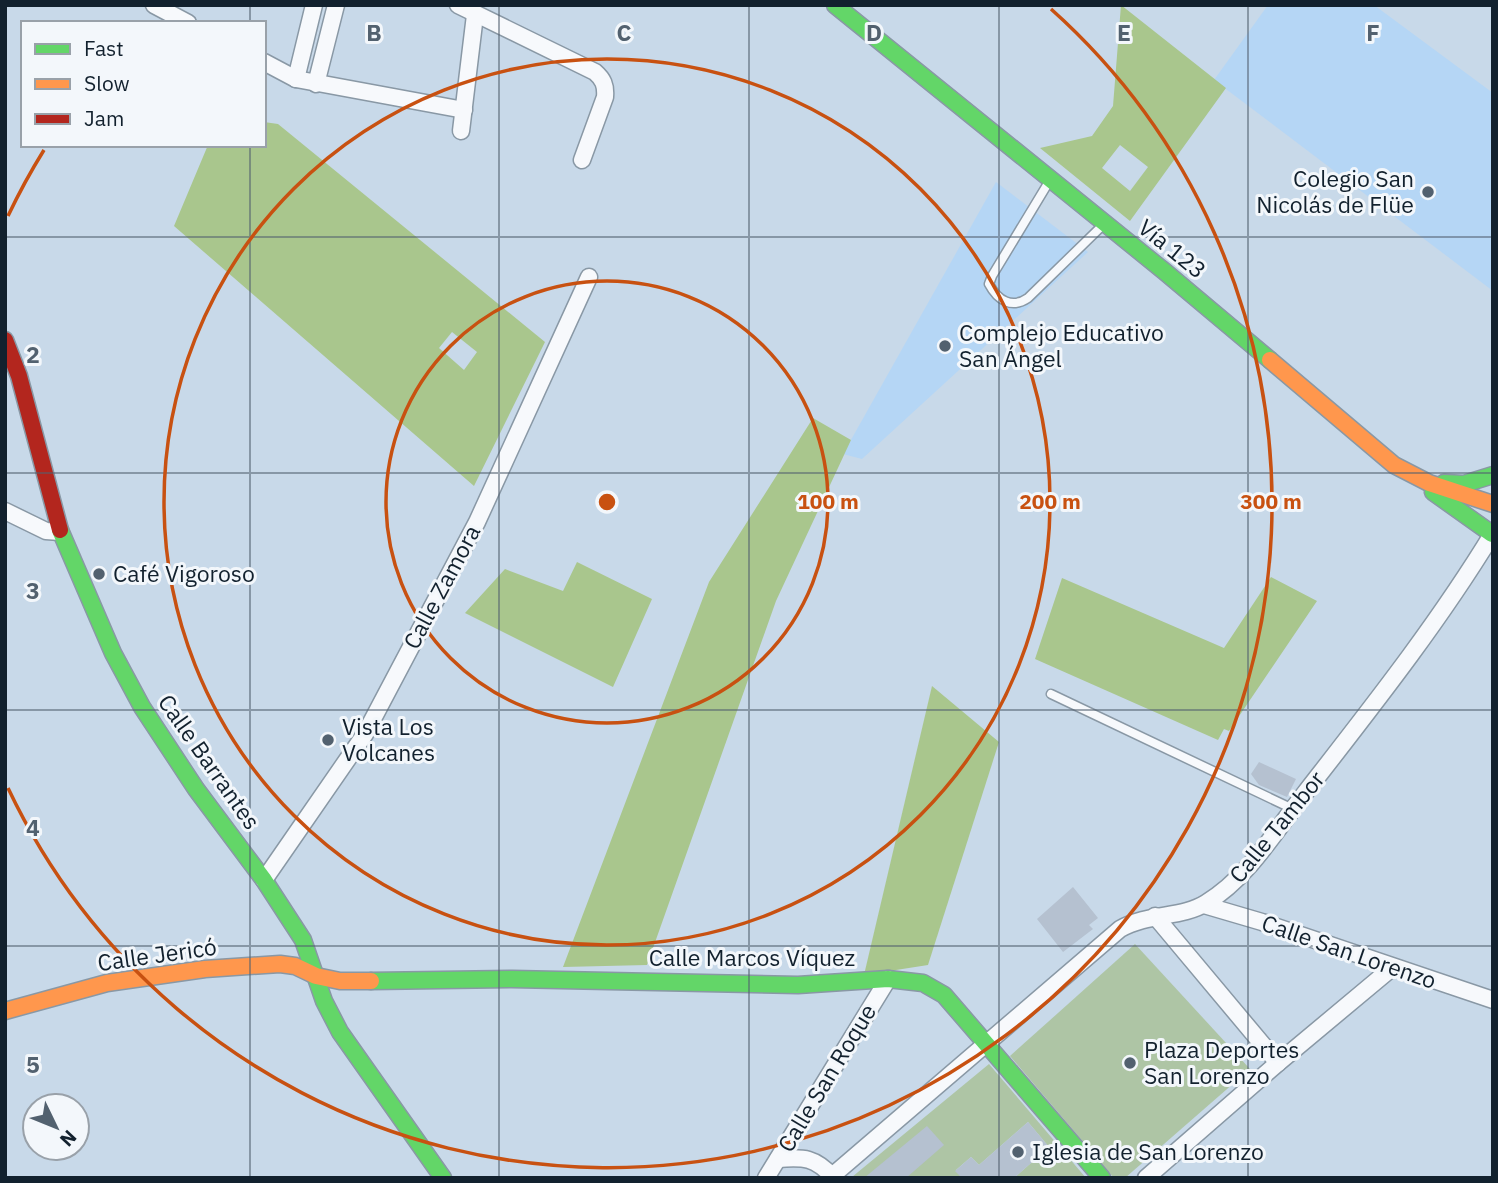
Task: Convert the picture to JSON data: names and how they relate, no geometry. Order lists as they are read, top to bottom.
{
  "streets": {
    "street": [
      "Vía 123",
      "Calle Zamora",
      "Calle Barrantes",
      "Calle Tambor",
      "Calle San Lorenzo",
      "Calle Jericó",
      "Calle Marcos Víquez",
      "Calle San Roque"
    ]
  },
  "crossings": [
    ["Calle Zamora", "Calle Barrantes"],
    ["Calle Barrantes", "Calle Jericó"],
    ["Calle Barrantes", "Calle Marcos Víquez"],
    ["Calle Tambor", "Calle San Lorenzo"],
    ["Calle Tambor", "Calle Marcos Víquez"],
    ["Calle Jericó", "Calle Marcos Víquez"],
    ["Calle Marcos Víquez", "Calle San Roque"]
  ],
  "places": [
    "Colegio San Nicolás de Flüe",
    "Complejo Educativo San Ángel",
    "Café Vigoroso",
    "Vista Los Volcanes",
    "Plaza Deportes San Lorenzo",
    "Iglesia de San Lorenzo"
  ],
  "legend": ["Fast", "Slow", "Jam"],
  "north": "bottom right",
  "grid": {
    "columns": [
      "B",
      "C",
      "D",
      "E",
      "F"
    ],
    "rows": [
      "2",
      "3",
      "4",
      "5"
    ]
  },
  "rings": ["100 m", "200 m", "300 m"]
}
